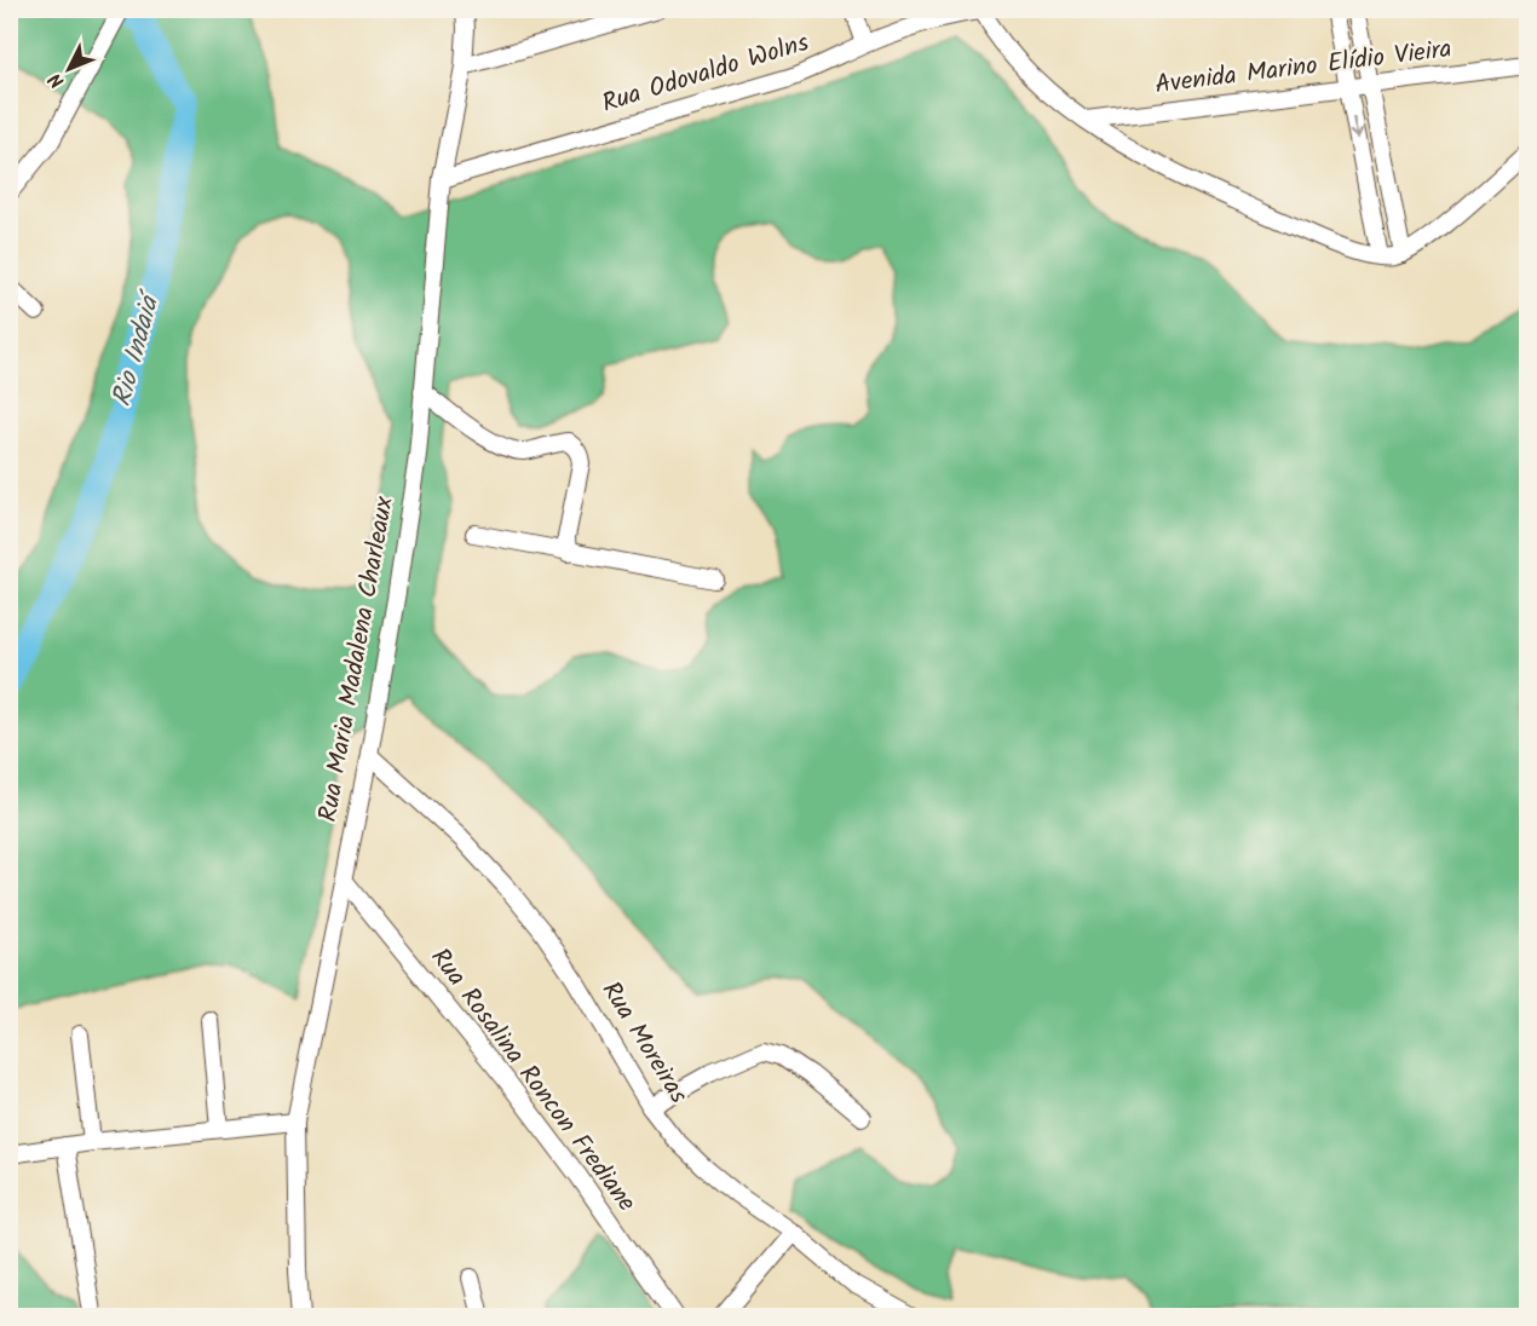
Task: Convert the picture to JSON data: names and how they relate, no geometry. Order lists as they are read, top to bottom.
{
  "streets": {
    "street": [
      "Avenida Marino Elídio Vieira",
      "Rua Odovaldo Wolns",
      "Rua Maria Madalena Charleaux",
      "Rua Moreiras",
      "Rua Rosalina Roncon Frediane"
    ]
  },
  "crossings": [
    ["Rua Odovaldo Wolns", "Rua Maria Madalena Charleaux"],
    ["Rua Maria Madalena Charleaux", "Rua Moreiras"],
    ["Rua Maria Madalena Charleaux", "Rua Rosalina Roncon Frediane"]
  ],
  "water": ["Rio Indaiá"],
  "north": "bottom left"
}
